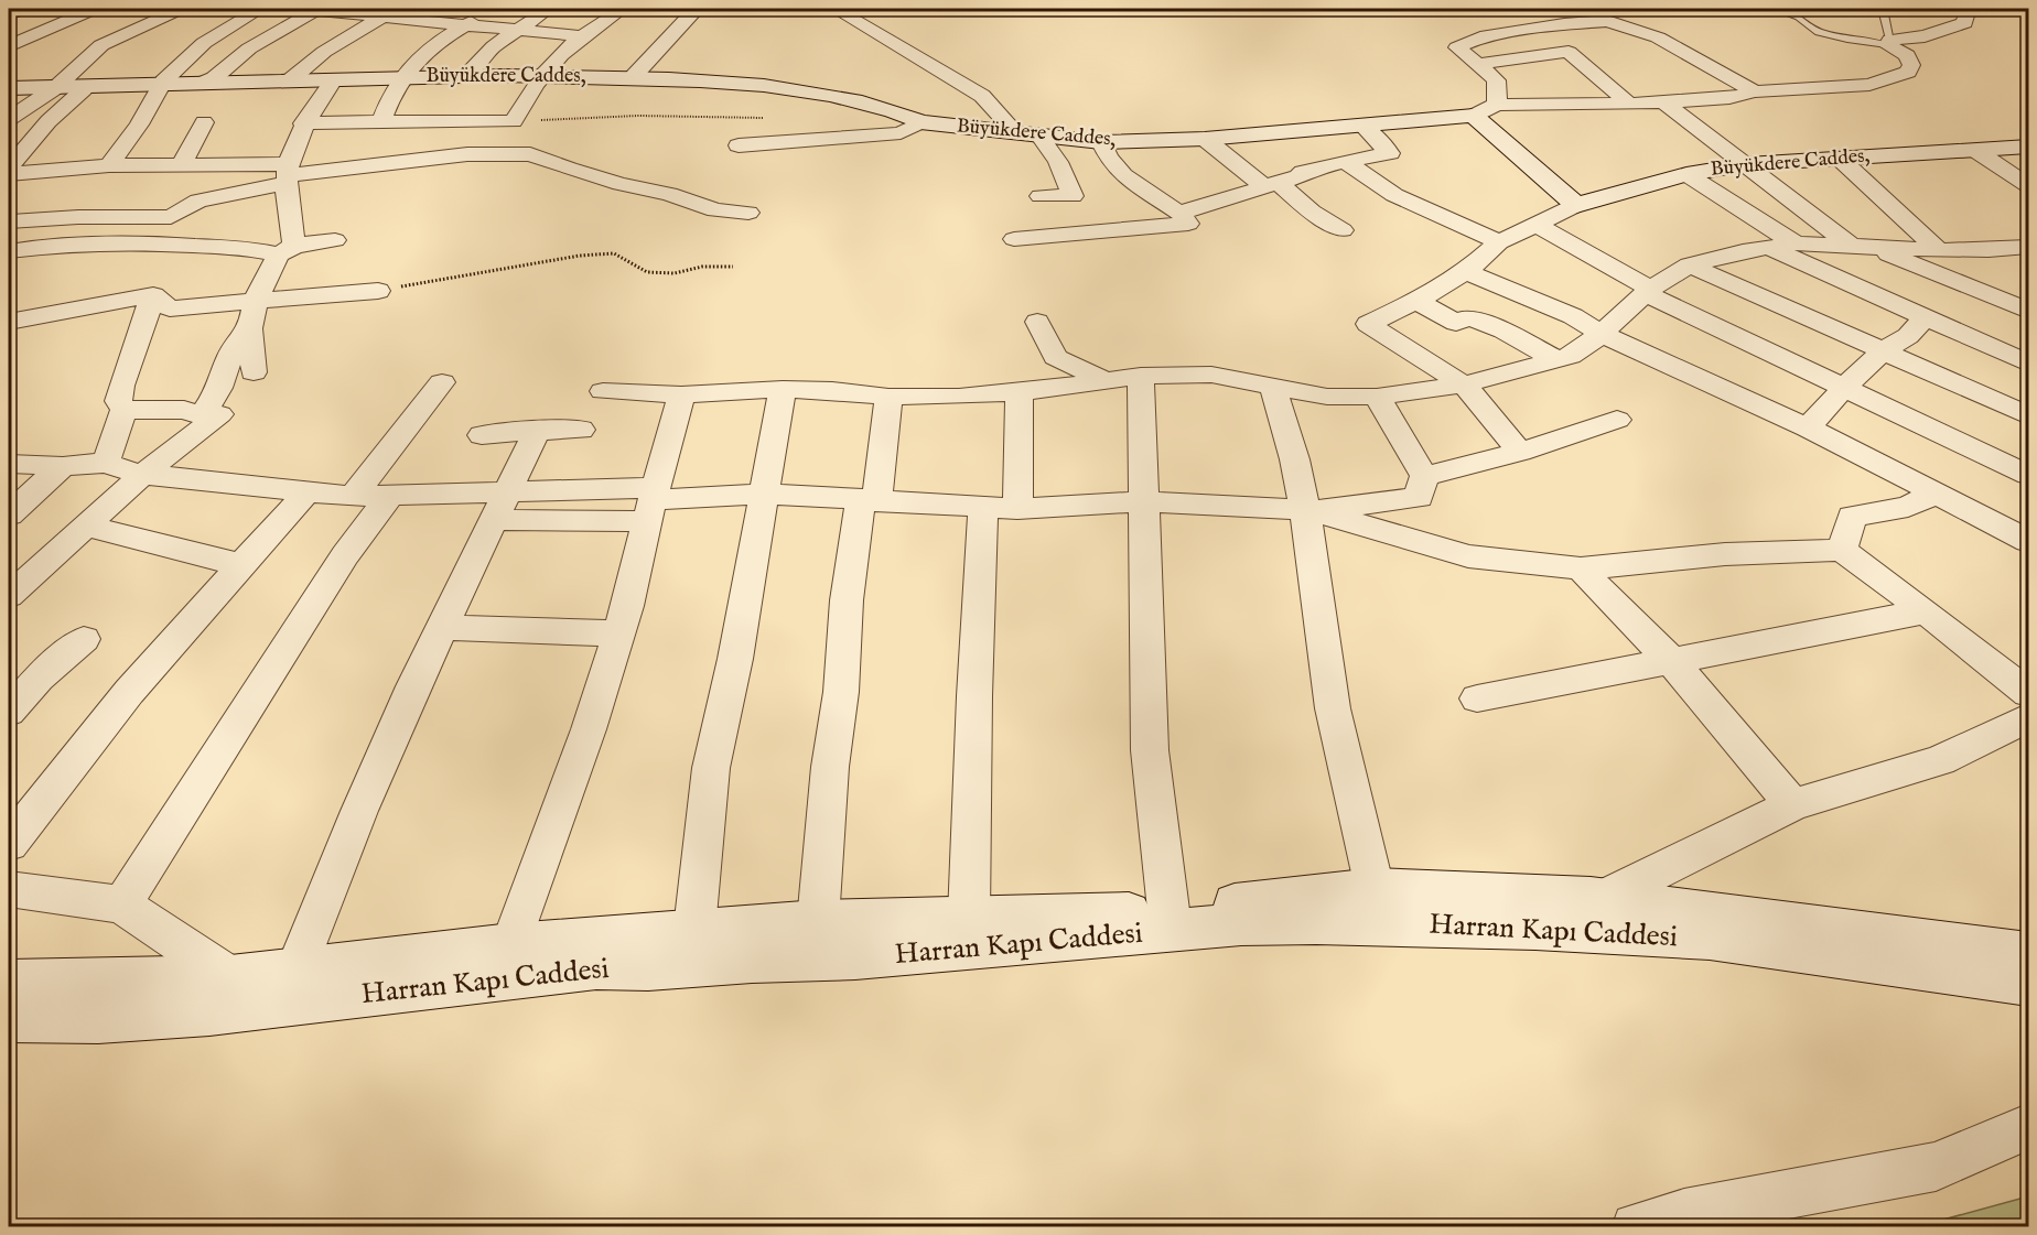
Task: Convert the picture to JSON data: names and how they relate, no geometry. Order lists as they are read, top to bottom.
{
  "streets": {
    "street": ["Büyükdere Caddes,", "Harran Kapı Caddesi"]
  }
}
